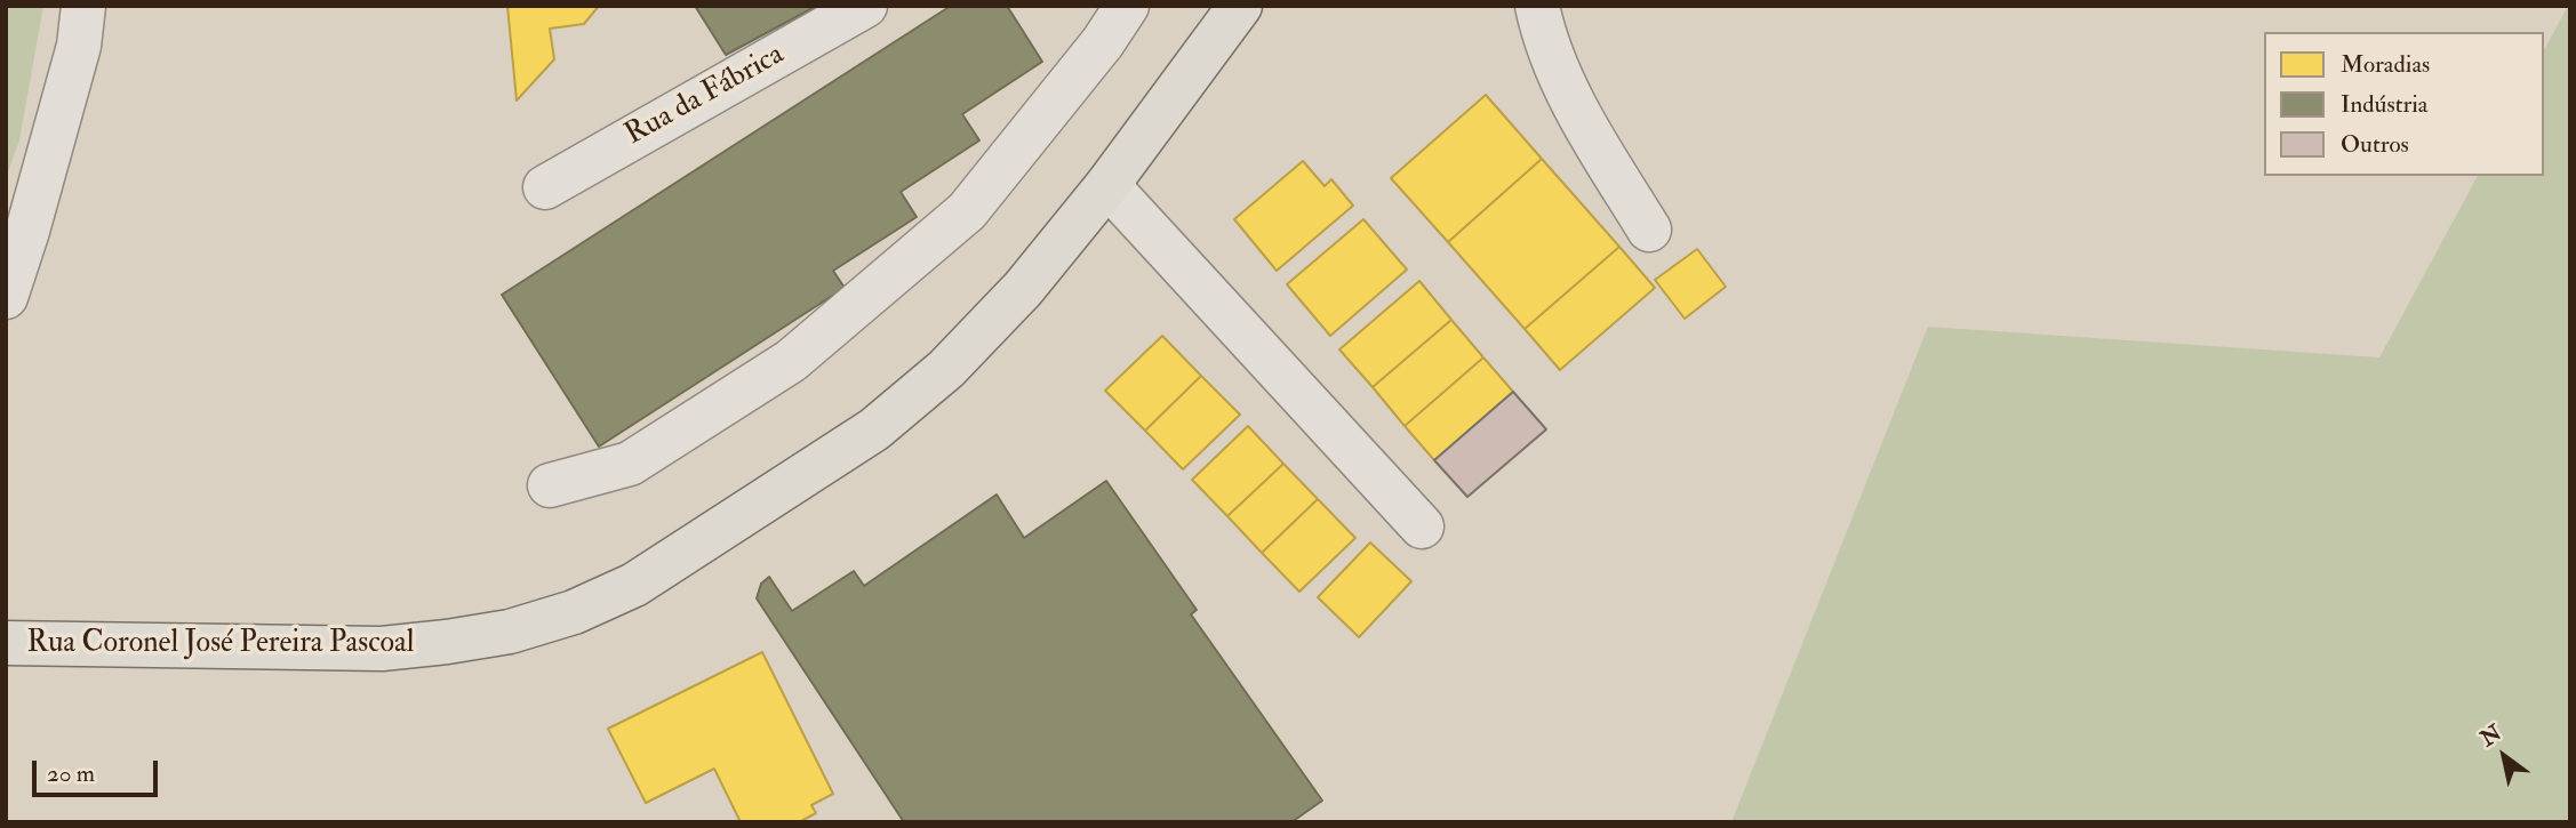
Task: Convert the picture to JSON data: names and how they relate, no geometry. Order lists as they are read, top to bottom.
{
  "streets": {
    "main road": ["Rua Coronel José Pereira Pascoal"],
    "street": ["Rua da Fábrica"]
  },
  "legend": ["Moradias", "Indústria", "Outros"],
  "scale_bar": "20 m",
  "north": "top left"
}
